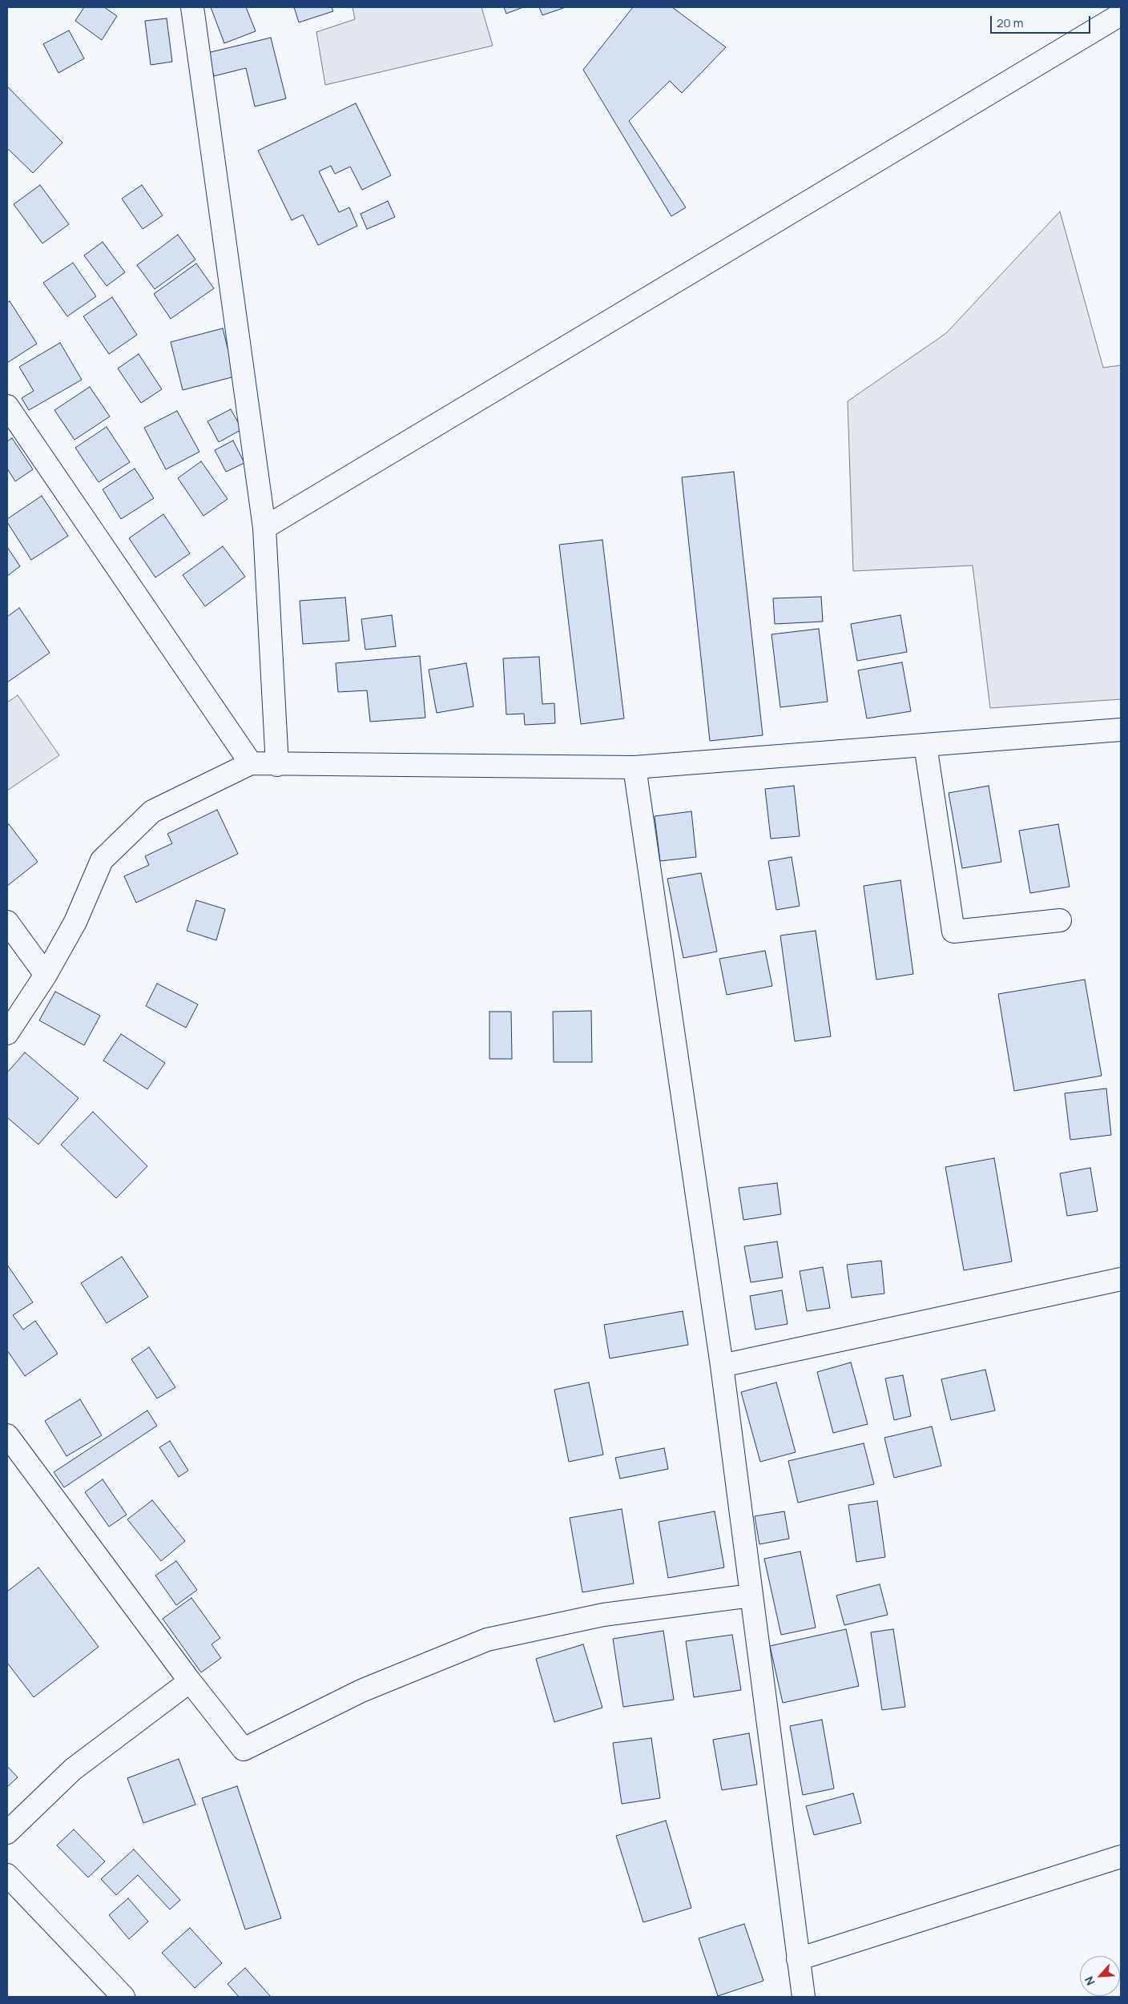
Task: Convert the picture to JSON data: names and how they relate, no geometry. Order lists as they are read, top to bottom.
{
  "scale_bar": "20 m",
  "north": "bottom left"
}
